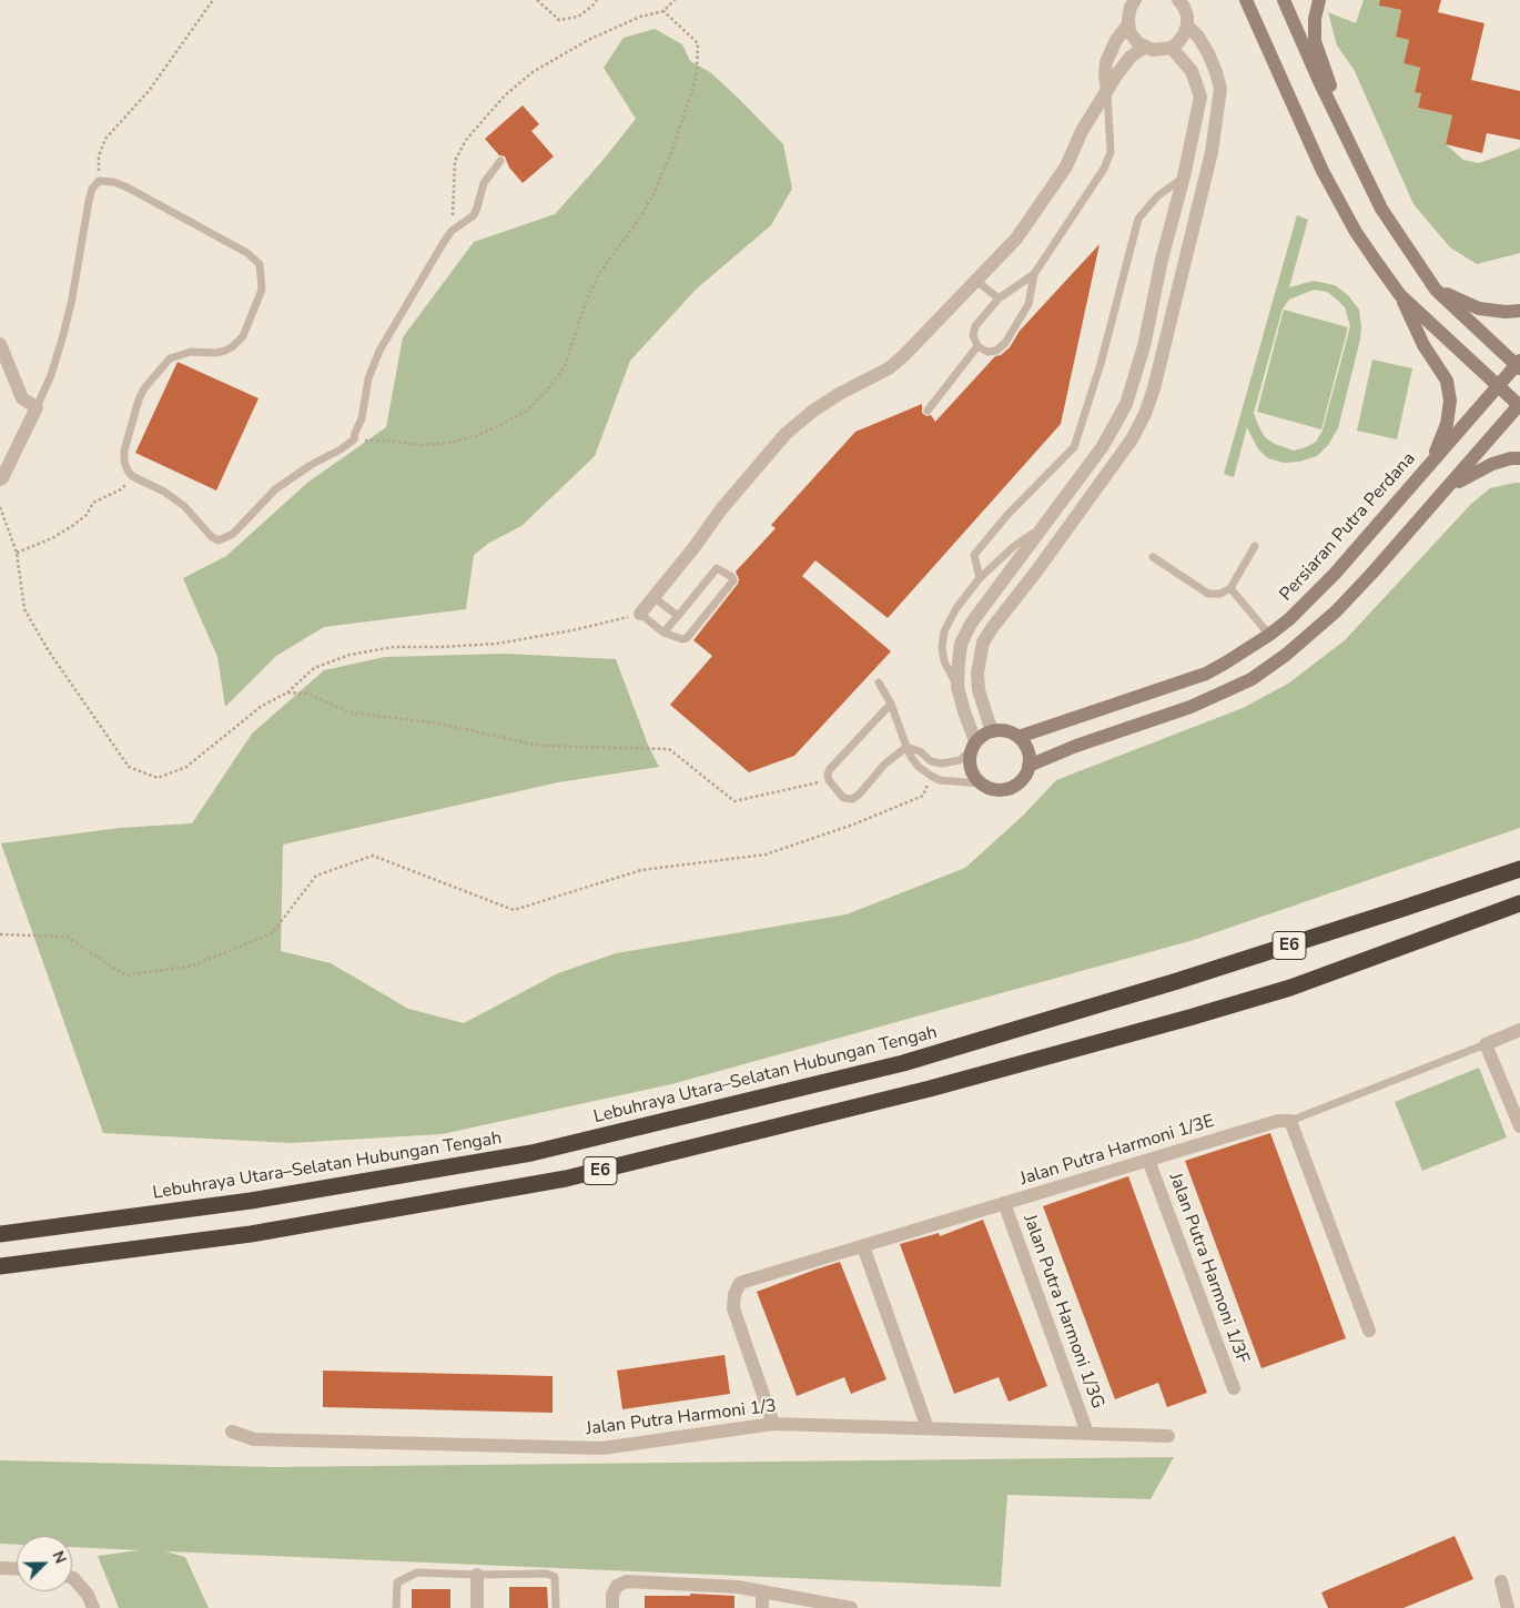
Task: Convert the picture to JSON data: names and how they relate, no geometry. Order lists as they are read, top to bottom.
{
  "streets": {
    "highway": ["E6", "Lebuhraya Utara–Selatan Hubungan Tengah"],
    "main road": ["Persiaran Putra Perdana"],
    "street": [
      "Jalan Putra Harmoni 1/3E",
      "Jalan Putra Harmoni 1/3F",
      "Jalan Putra Harmoni 1/3G",
      "Jalan Putra Harmoni 1/3"
    ]
  },
  "crossings": [
    ["Jalan Putra Harmoni 1/3E", "Jalan Putra Harmoni 1/3F"],
    ["Jalan Putra Harmoni 1/3E", "Jalan Putra Harmoni 1/3G"],
    ["Jalan Putra Harmoni 1/3E", "Jalan Putra Harmoni 1/3"],
    ["Jalan Putra Harmoni 1/3G", "Jalan Putra Harmoni 1/3"]
  ],
  "north": "top right"
}
